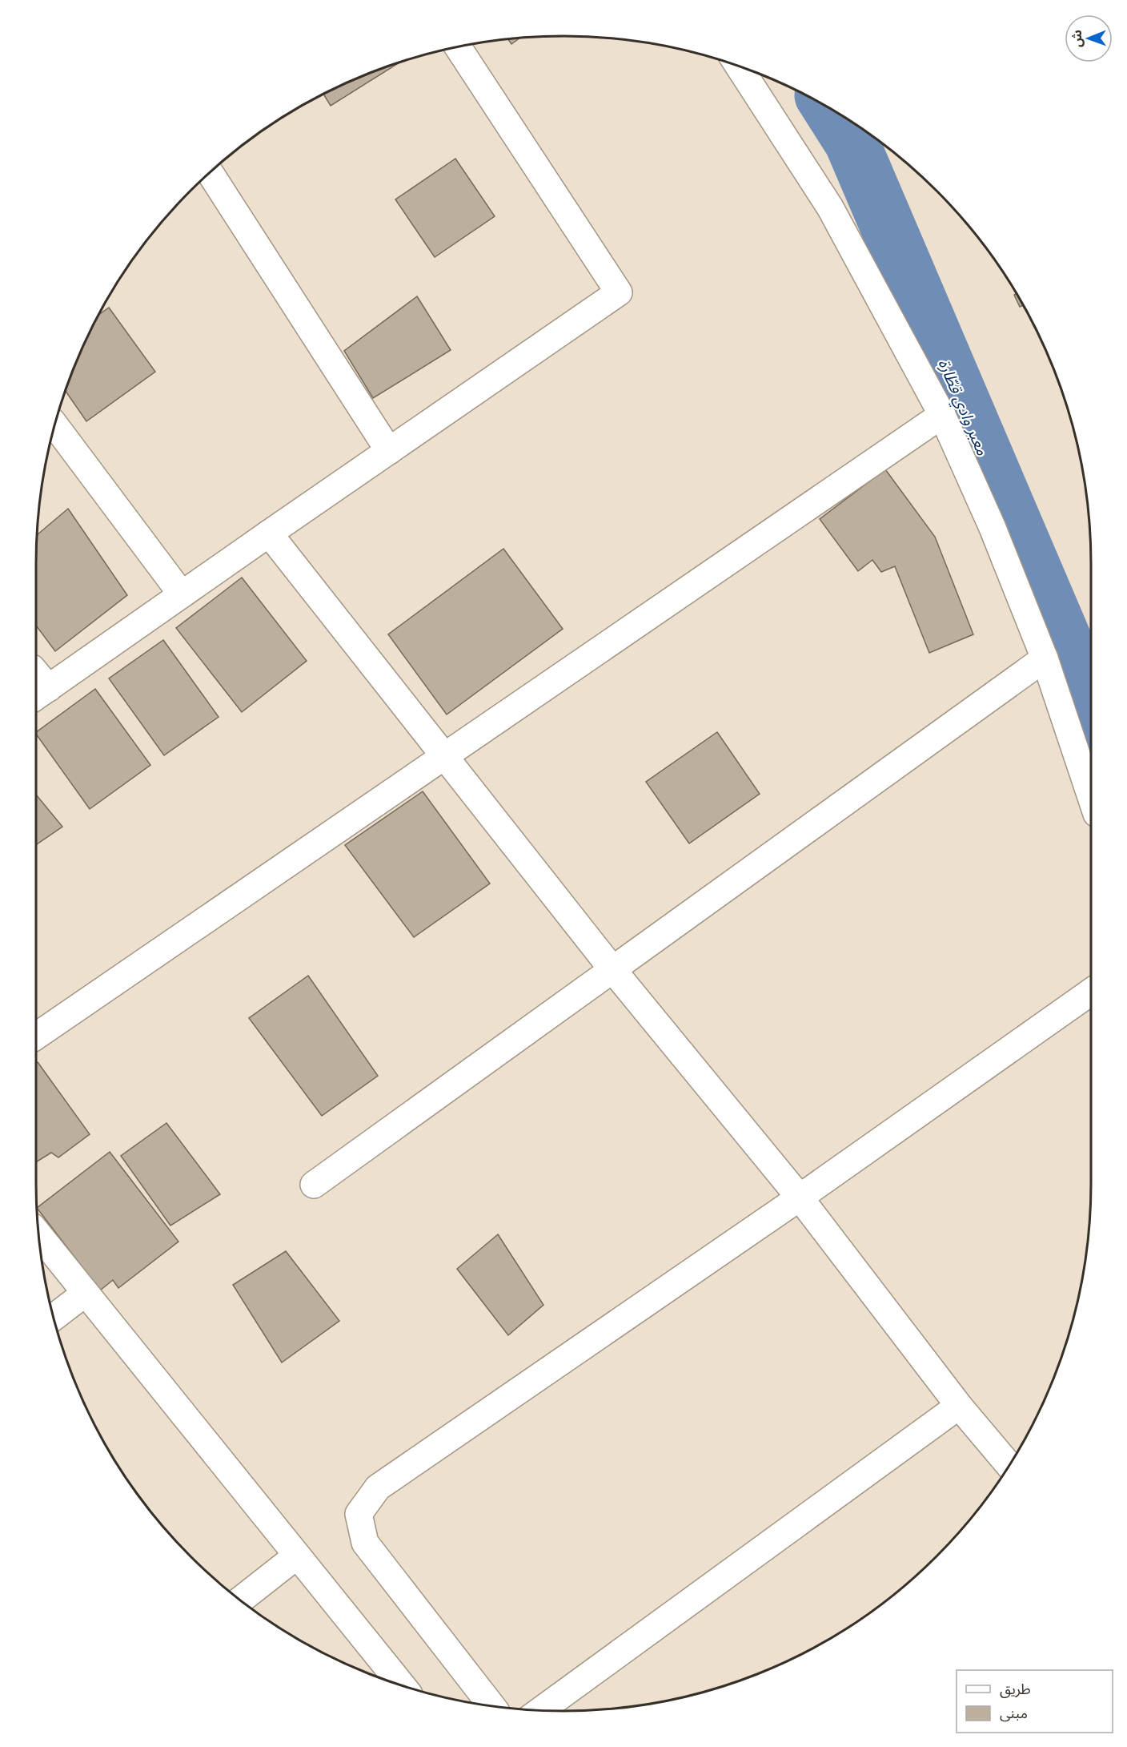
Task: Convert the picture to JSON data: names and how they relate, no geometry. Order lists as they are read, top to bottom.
{
  "water": ["معبر وادي قطّارة"],
  "legend": ["طريق", "مبنى"],
  "north": "left"
}
